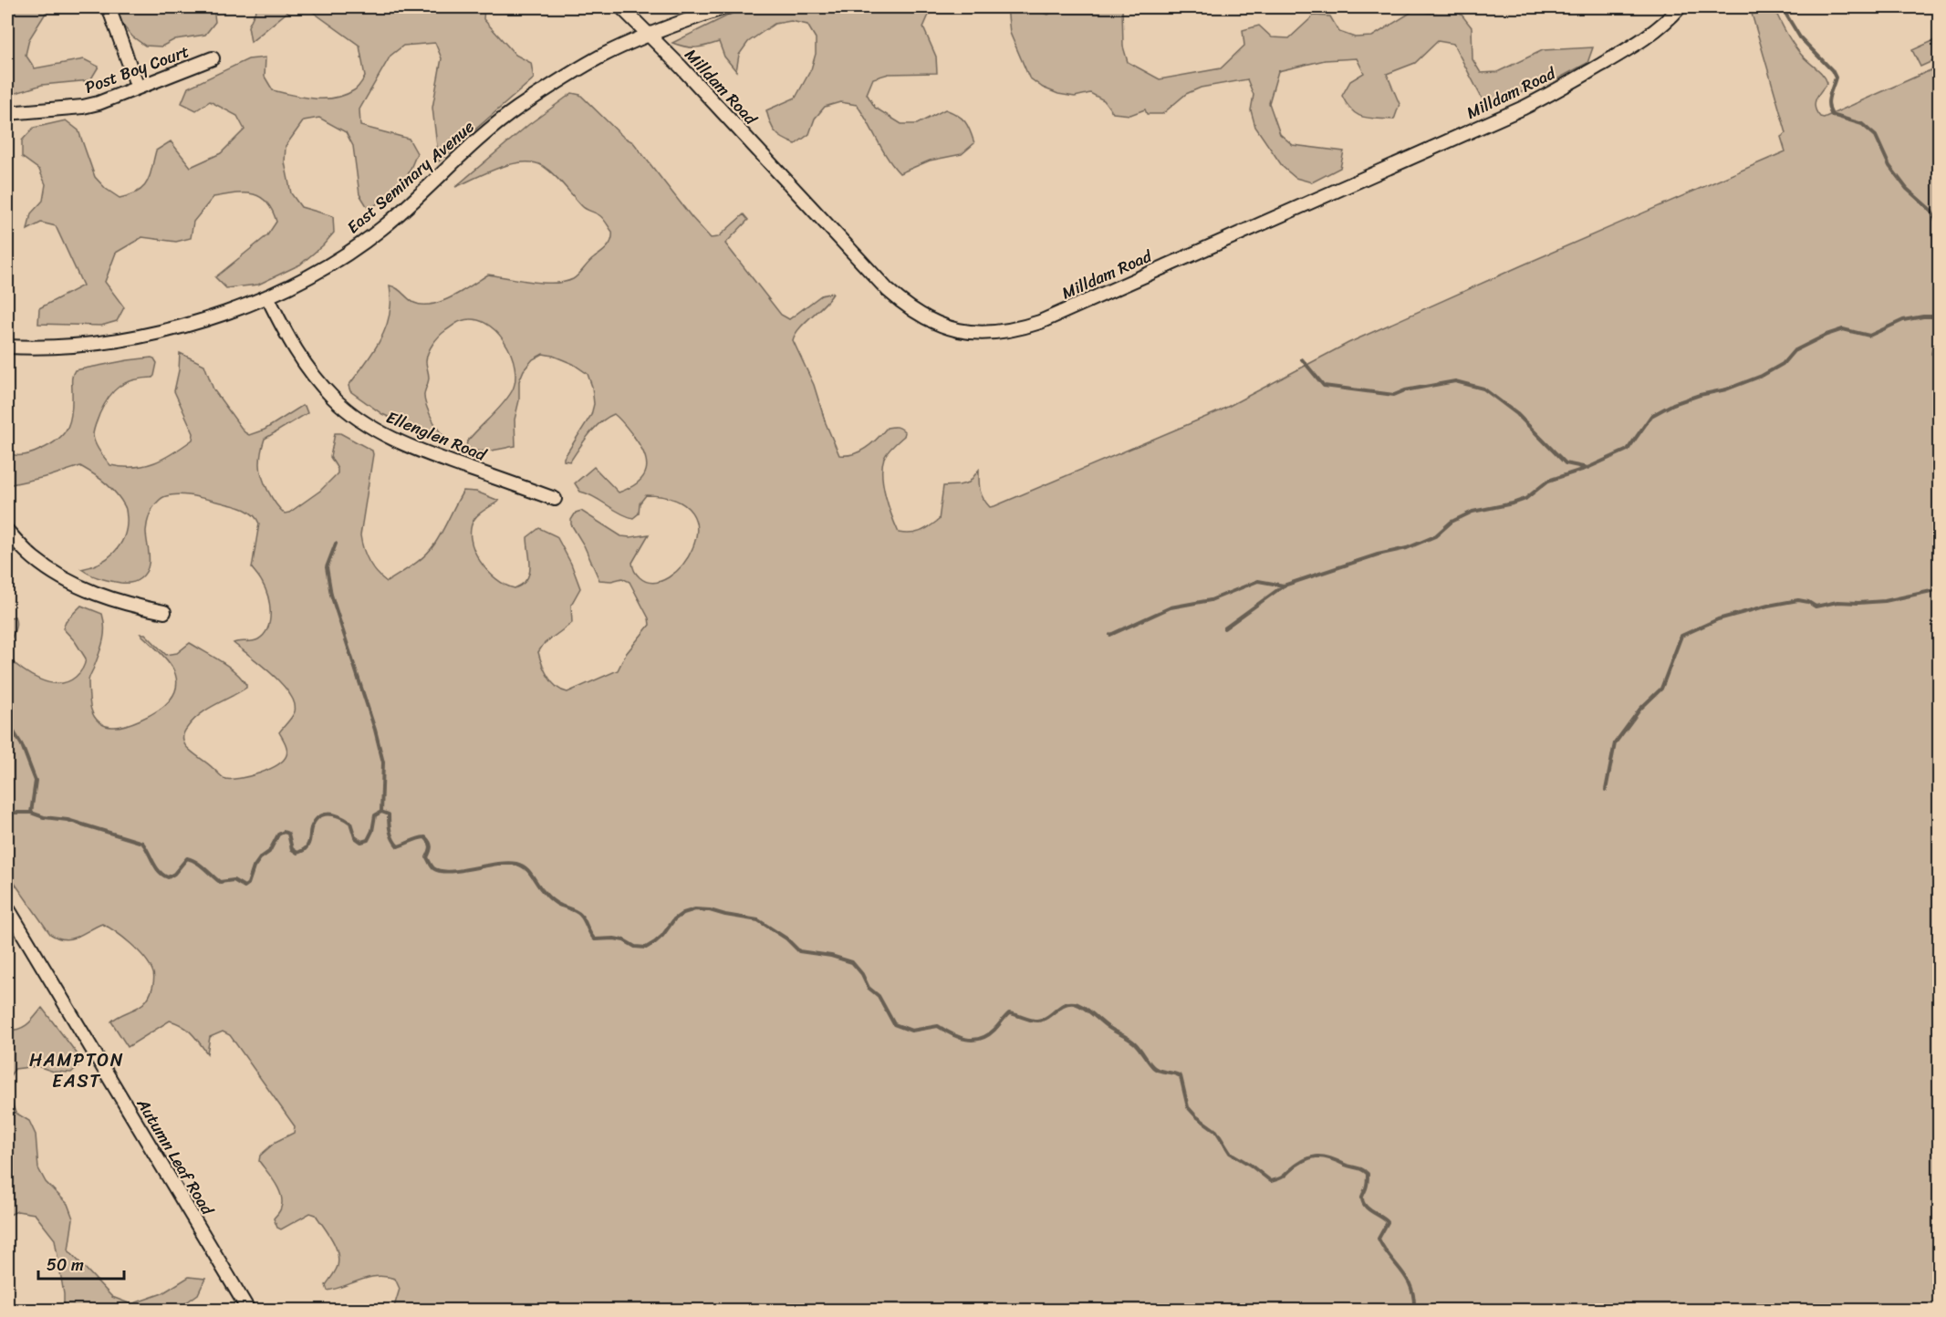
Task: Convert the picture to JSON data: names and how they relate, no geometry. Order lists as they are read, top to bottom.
{
  "streets": {
    "street": [
      "Post Boy Court",
      "Milldam Road",
      "East Seminary Avenue",
      "Ellenglen Road",
      "Autumn Leaf Road"
    ]
  },
  "crossings": [
    ["Milldam Road", "East Seminary Avenue"],
    ["East Seminary Avenue", "Ellenglen Road"]
  ],
  "districts": ["HAMPTON EAST"],
  "scale_bar": "50 m"
}
